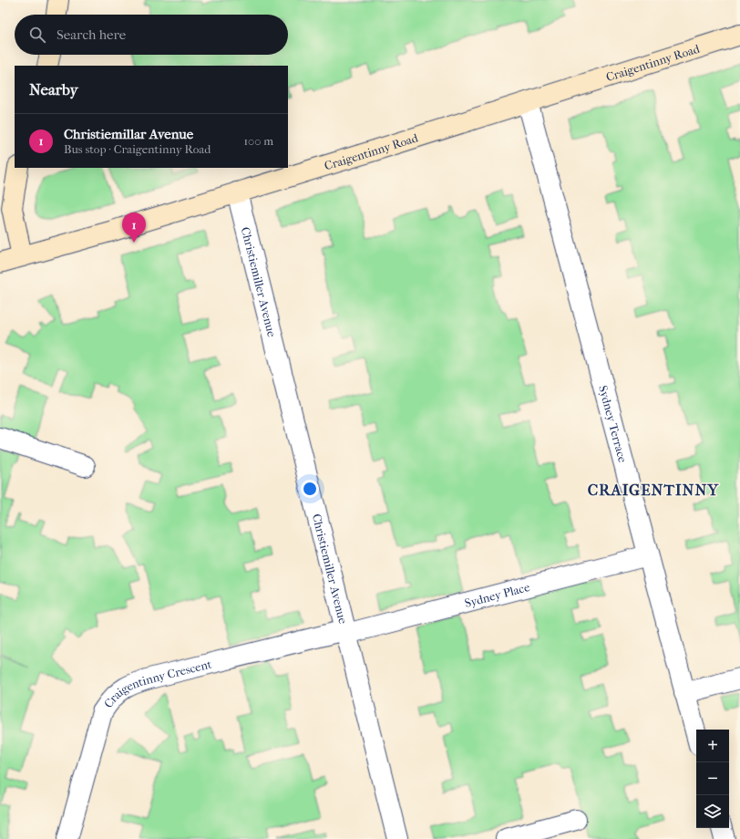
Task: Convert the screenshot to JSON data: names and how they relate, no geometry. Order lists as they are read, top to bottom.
{
  "streets": {
    "street": [
      "Craigentinny Road",
      "Christiemiller Avenue",
      "Sydney Terrace",
      "Sydney Place",
      "Craigentinny Crescent"
    ]
  },
  "crossings": [
    ["Craigentinny Road", "Christiemiller Avenue"],
    ["Craigentinny Road", "Sydney Terrace"],
    ["Christiemiller Avenue", "Sydney Place"],
    ["Christiemiller Avenue", "Craigentinny Crescent"],
    ["Sydney Terrace", "Sydney Place"],
    ["Sydney Place", "Craigentinny Crescent"]
  ],
  "districts": ["CRAIGENTINNY"],
  "page": {
    "search": "Search here",
    "heading": "Nearby",
    "list": [
      {
        "mark": "1",
        "name": "Christiemillar Avenue",
        "note": "Bus stop · Craigentinny Road",
        "value": "100 m"
      }
    ],
    "pins": "1",
    "map_buttons": ["+", "−"]
  }
}
